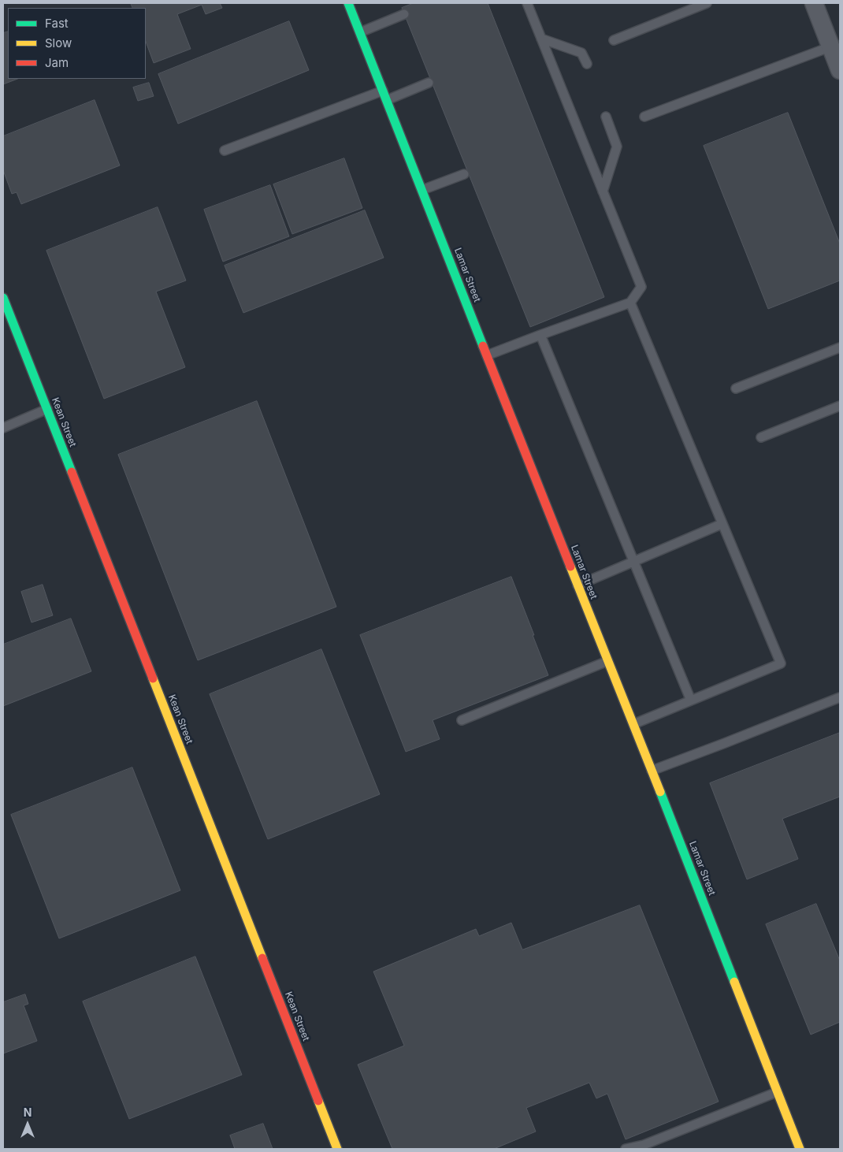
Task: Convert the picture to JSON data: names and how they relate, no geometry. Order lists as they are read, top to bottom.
{
  "streets": {
    "street": ["Lamar Street", "Kean Street"]
  },
  "legend": ["Fast", "Slow", "Jam"],
  "north": "top"
}
